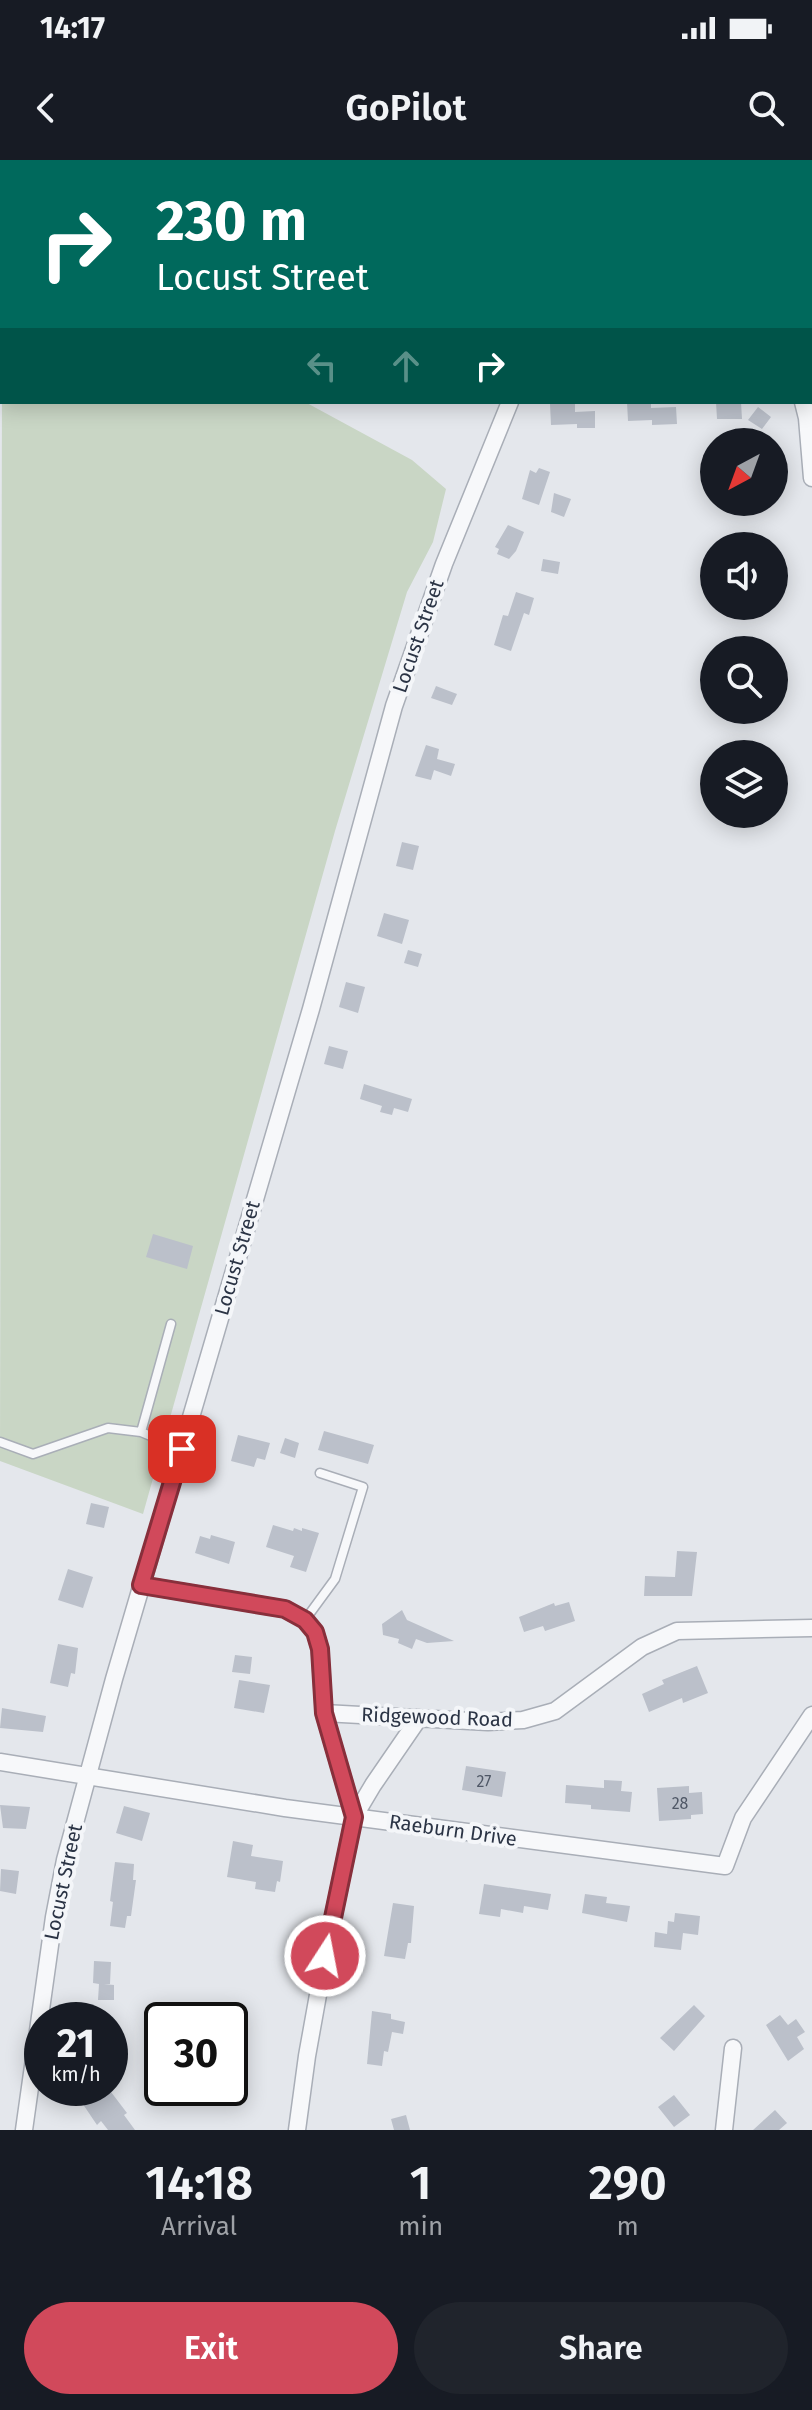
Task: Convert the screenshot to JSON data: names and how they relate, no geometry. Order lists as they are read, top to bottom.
{
  "streets": {
    "street": ["Locust Street", "Ridgewood Road", "Raeburn Drive"]
  },
  "crossings": [
    ["Locust Street", "Raeburn Drive"]
  ],
  "house_numbers": ["27", "28"],
  "north": "bottom left",
  "page": {
    "status": "14:17",
    "header": "GoPilot",
    "turn": ["230 m", "Locust Street"],
    "speed": "21 km/h",
    "limit": "30",
    "eta": [
      "14:18",
      "Arrival",
      "1",
      "min",
      "290",
      "m"
    ],
    "buttons": ["Exit", "Share"]
  }
}
